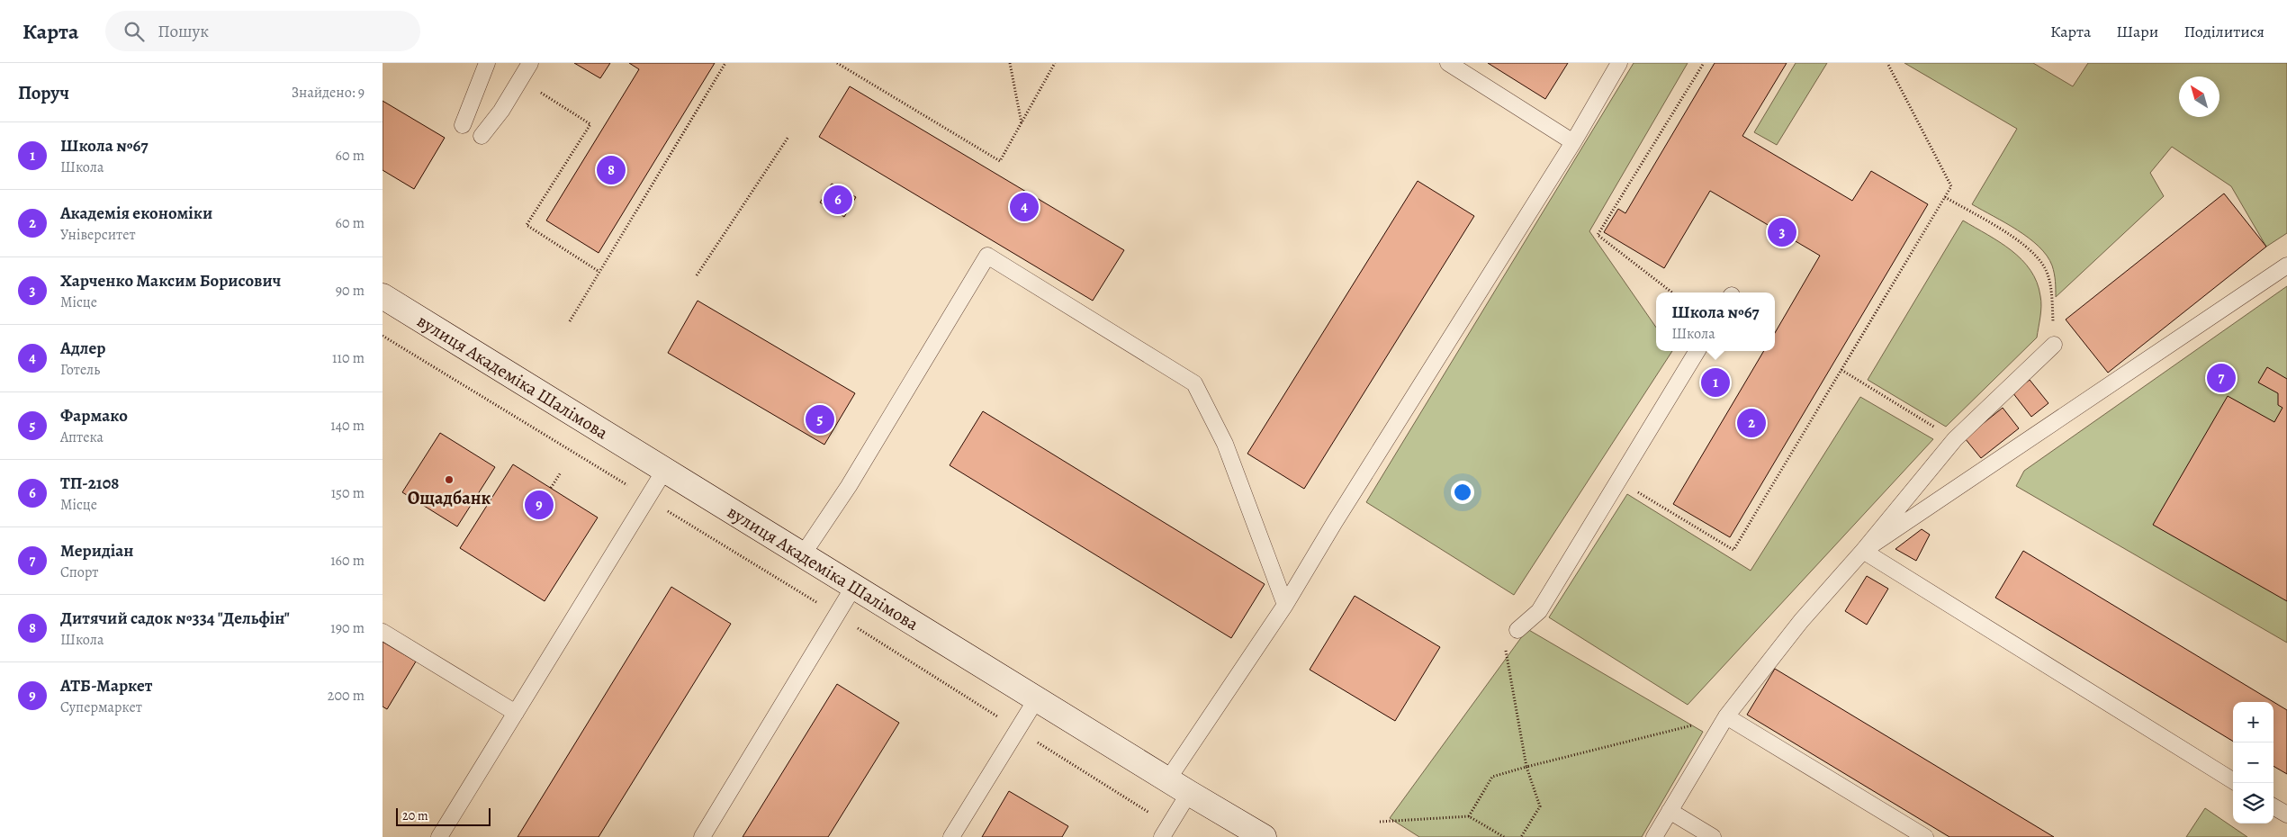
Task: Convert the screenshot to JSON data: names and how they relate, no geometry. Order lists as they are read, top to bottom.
{
  "streets": {
    "street": ["вулиця Академіка Шалімова"]
  },
  "places": ["Ощадбанк"],
  "scale_bar": "20 m",
  "north": "top left",
  "page": {
    "header": "Карта",
    "search": "Пошук",
    "nav": ["Карта", "Шари", "Поділитися"],
    "heading": ["Поруч", "Знайдено: 9"],
    "list": [
      {
        "mark": "1",
        "name": "Школа №67",
        "note": "Школа",
        "value": "60 m"
      },
      {
        "mark": "2",
        "name": "Академія економіки",
        "note": "Університет",
        "value": "60 m"
      },
      {
        "mark": "3",
        "name": "Харченко Максим Борисович",
        "note": "Місце",
        "value": "90 m"
      },
      {
        "mark": "4",
        "name": "Адлер",
        "note": "Готель",
        "value": "110 m"
      },
      {
        "mark": "5",
        "name": "Фармако",
        "note": "Аптека",
        "value": "140 m"
      },
      {
        "mark": "6",
        "name": "ТП-2108",
        "note": "Місце",
        "value": "150 m"
      },
      {
        "mark": "7",
        "name": "Меридіан",
        "note": "Спорт",
        "value": "160 m"
      },
      {
        "mark": "8",
        "name": "Дитячий садок №334 \"Дельфін\"",
        "note": "Школа",
        "value": "190 m"
      },
      {
        "mark": "9",
        "name": "АТБ-Маркет",
        "note": "Супермаркет",
        "value": "200 m"
      }
    ],
    "pins": [
      "8",
      "6",
      "4",
      "3",
      "7",
      "1",
      "5",
      "2",
      "9"
    ],
    "popup": ["Школа №67", "Школа"],
    "map_buttons": ["+", "−"],
    "scale": "20 m"
  }
}
